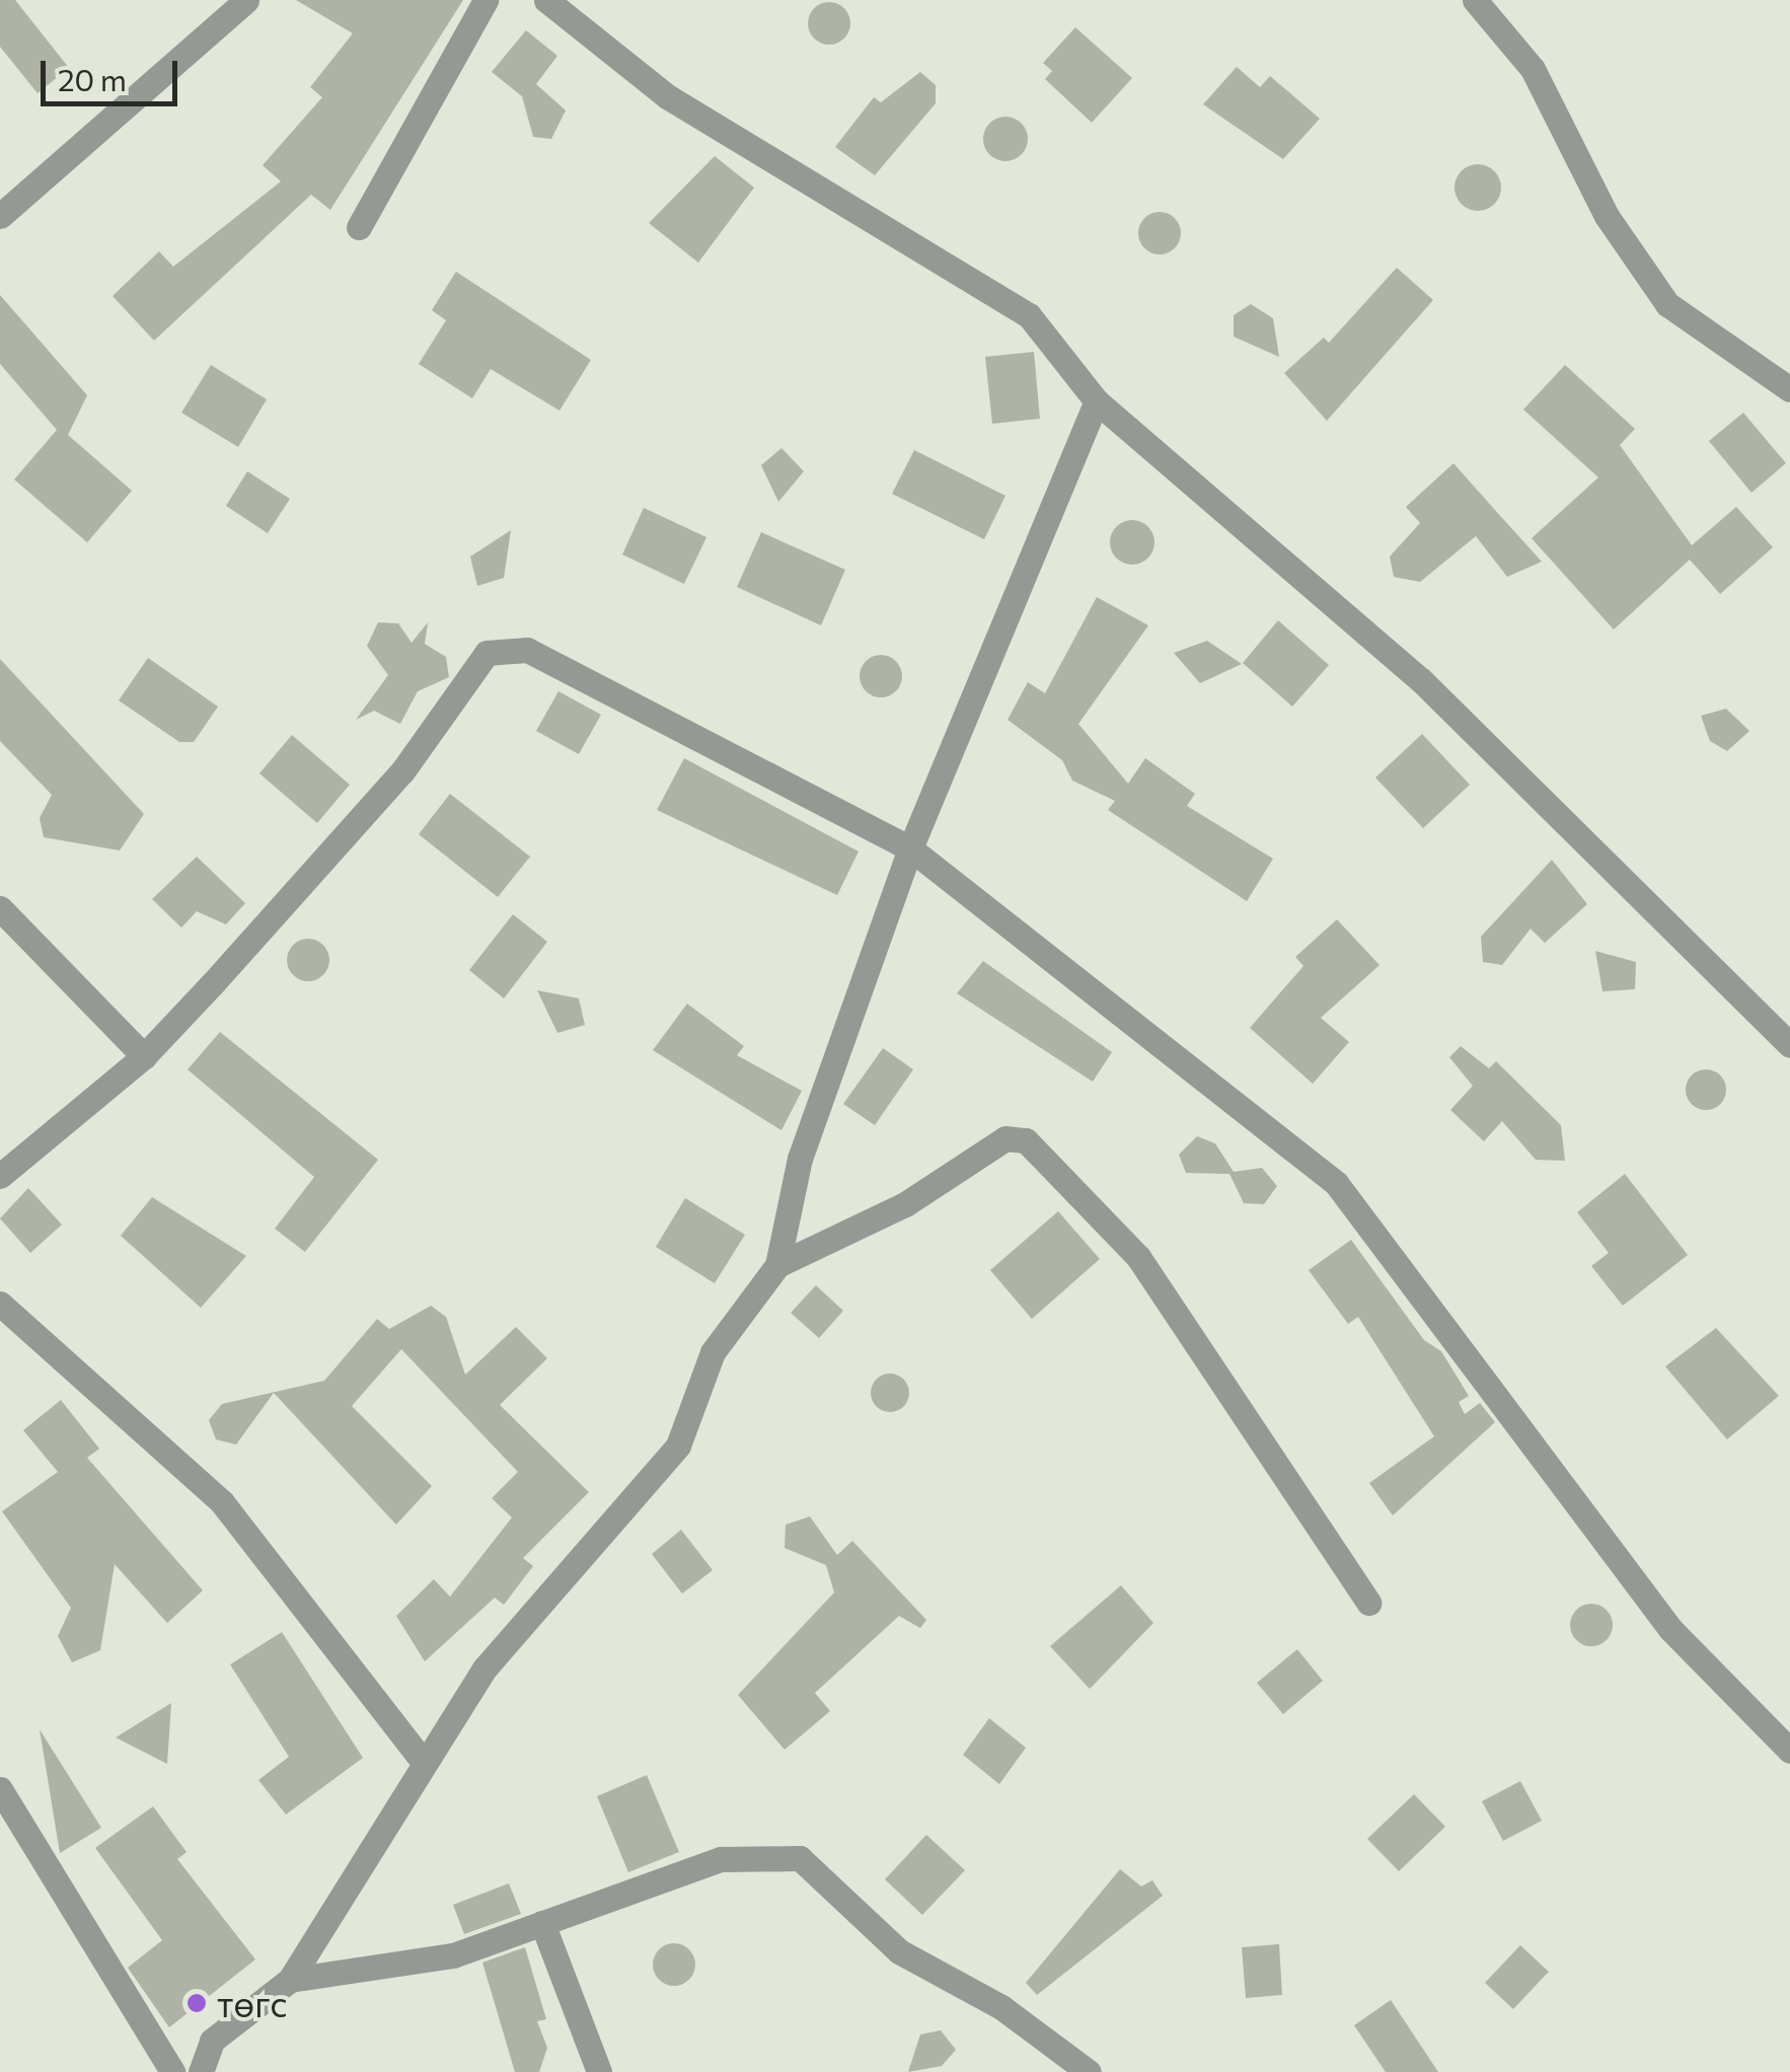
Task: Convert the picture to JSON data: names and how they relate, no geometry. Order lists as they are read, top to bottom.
{
  "places": ["төгс"],
  "scale_bar": "20 m"
}
